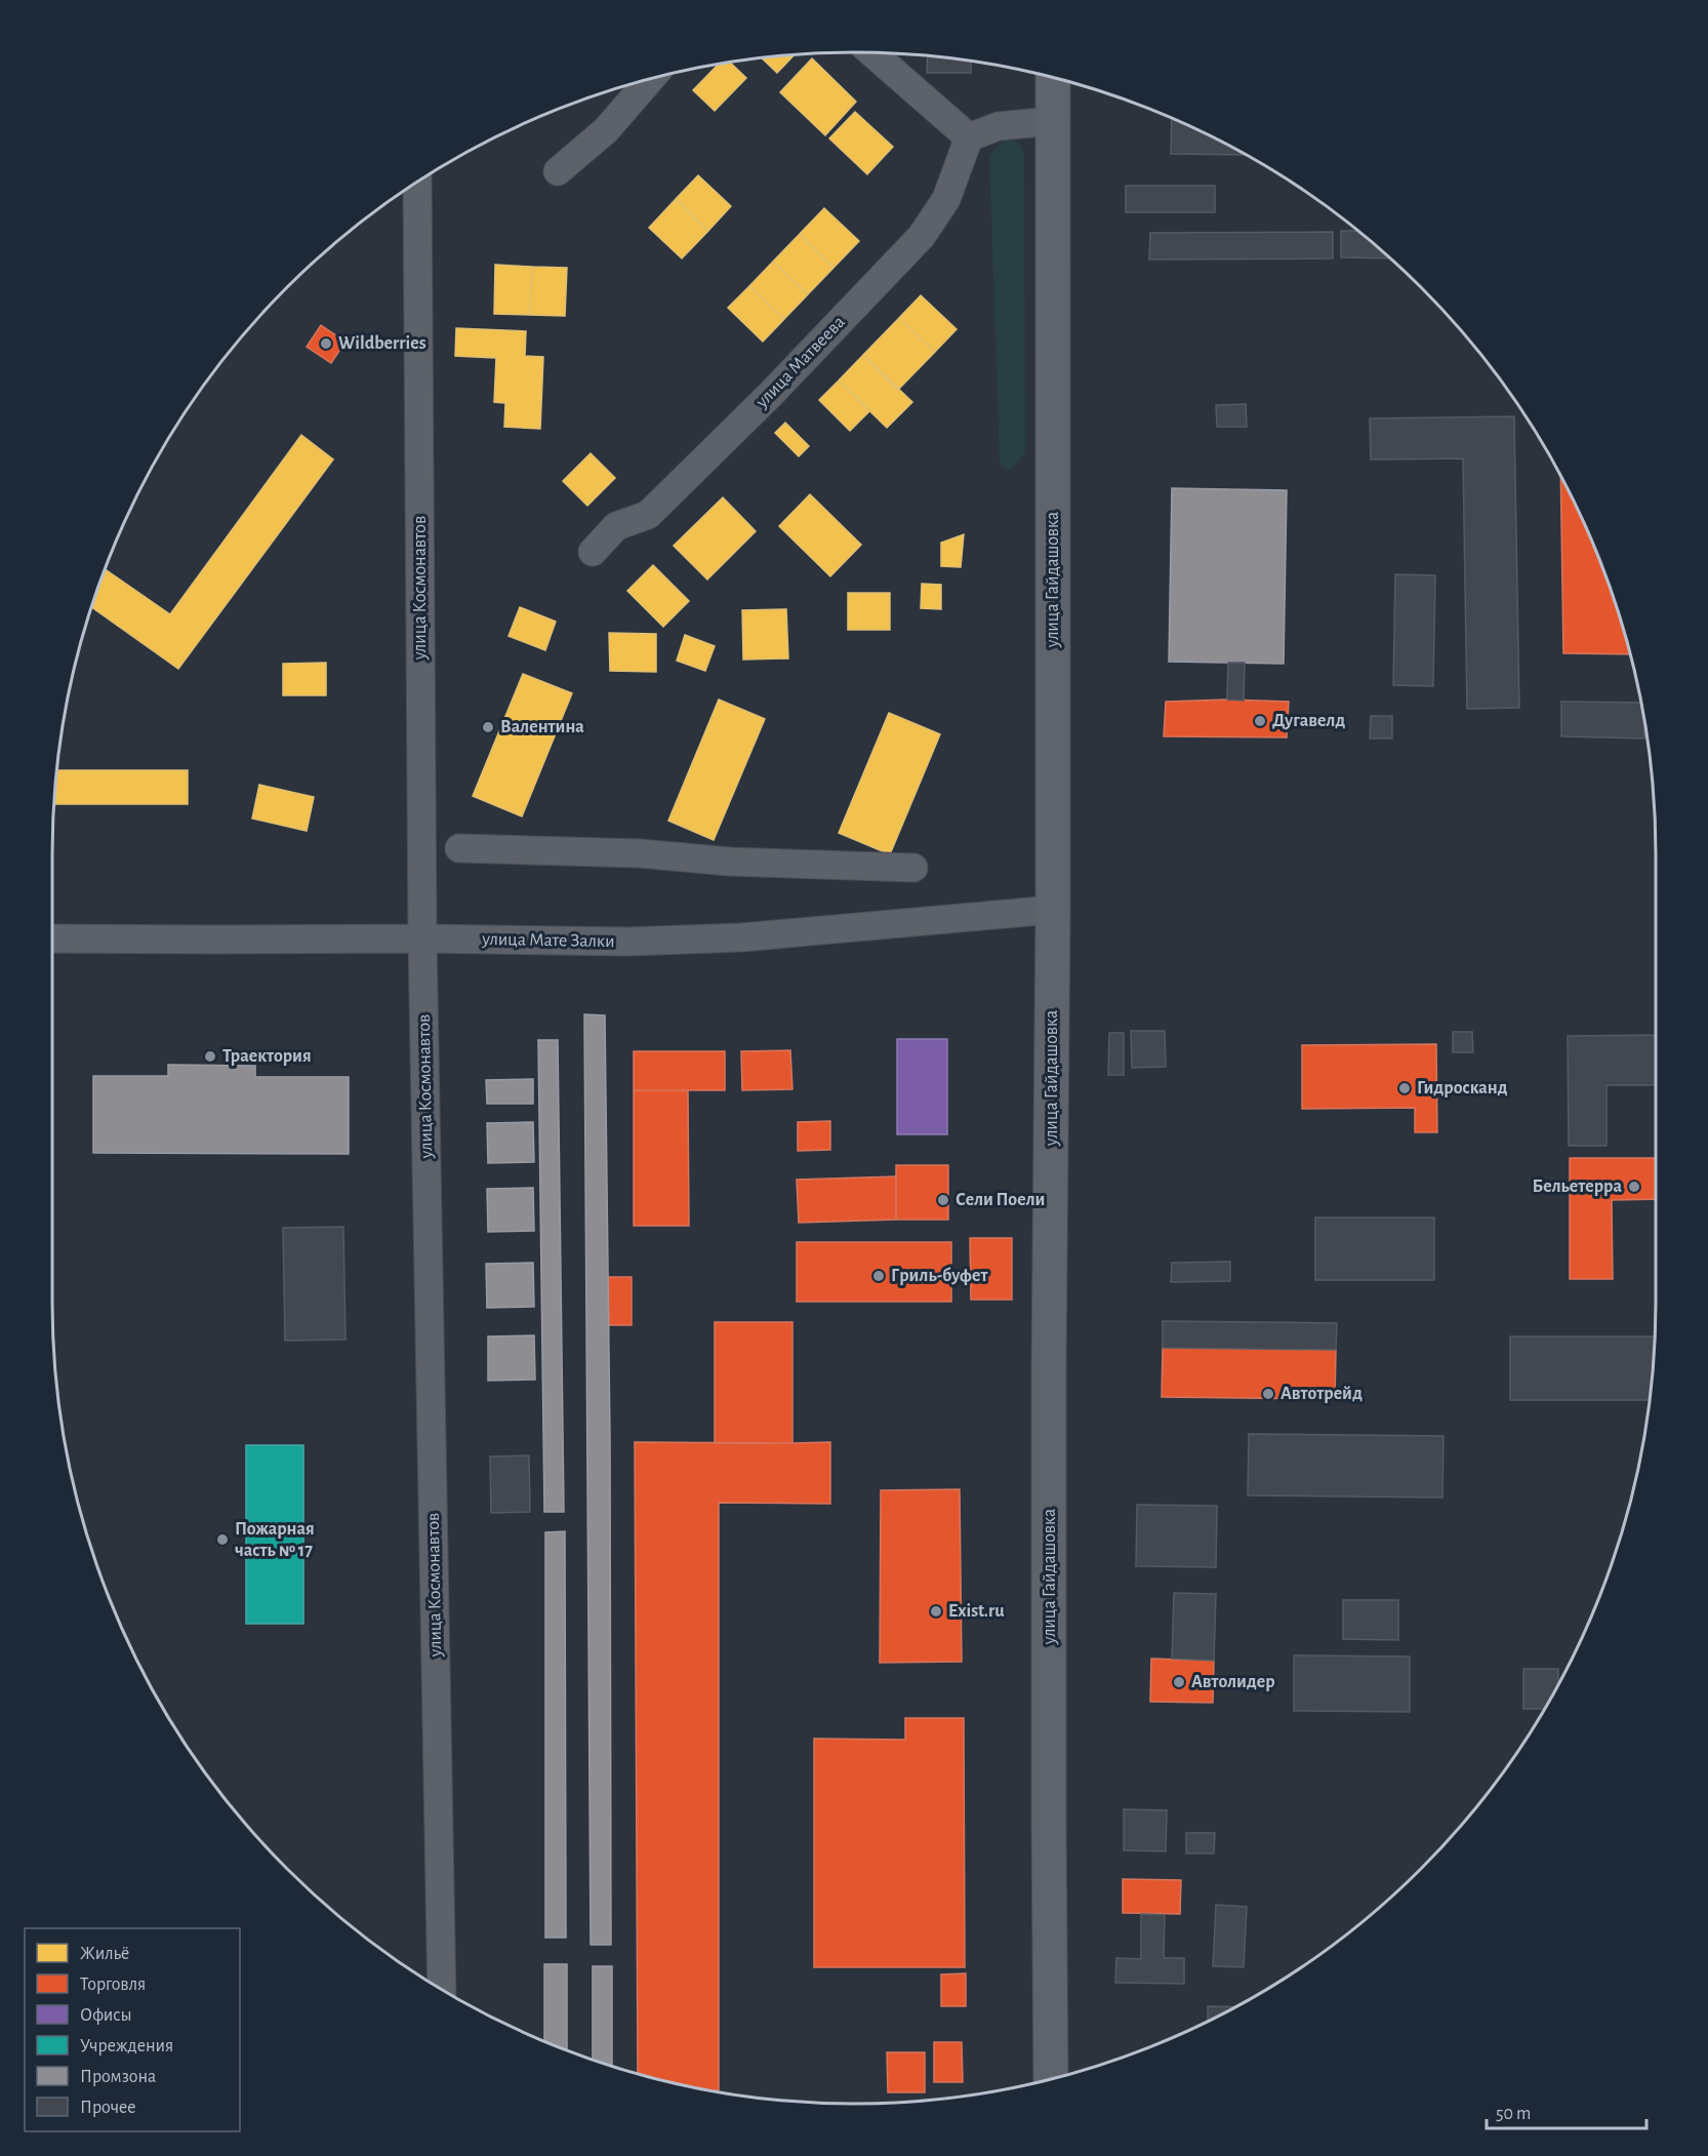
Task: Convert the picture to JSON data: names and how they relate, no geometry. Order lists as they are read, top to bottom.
{
  "streets": {
    "main road": ["улица Гайдашовка"],
    "street": ["улица Матвеева", "улица Космонавтов", "улица Мате Залки"]
  },
  "crossings": [
    ["улица Гайдашовка", "улица Мате Залки"],
    ["улица Космонавтов", "улица Мате Залки"]
  ],
  "places": [
    "Wildberries",
    "Дугавелд",
    "Валентина",
    "Траектория",
    "Гидросканд",
    "Бельетерра",
    "Сели Поели",
    "Гриль-буфет",
    "Автотрейд",
    "Пожарная часть № 17",
    "Exist.ru",
    "Автолидер"
  ],
  "legend": [
    "Жильё",
    "Торговля",
    "Офисы",
    "Учреждения",
    "Промзона",
    "Прочее"
  ],
  "scale_bar": "50 m"
}
